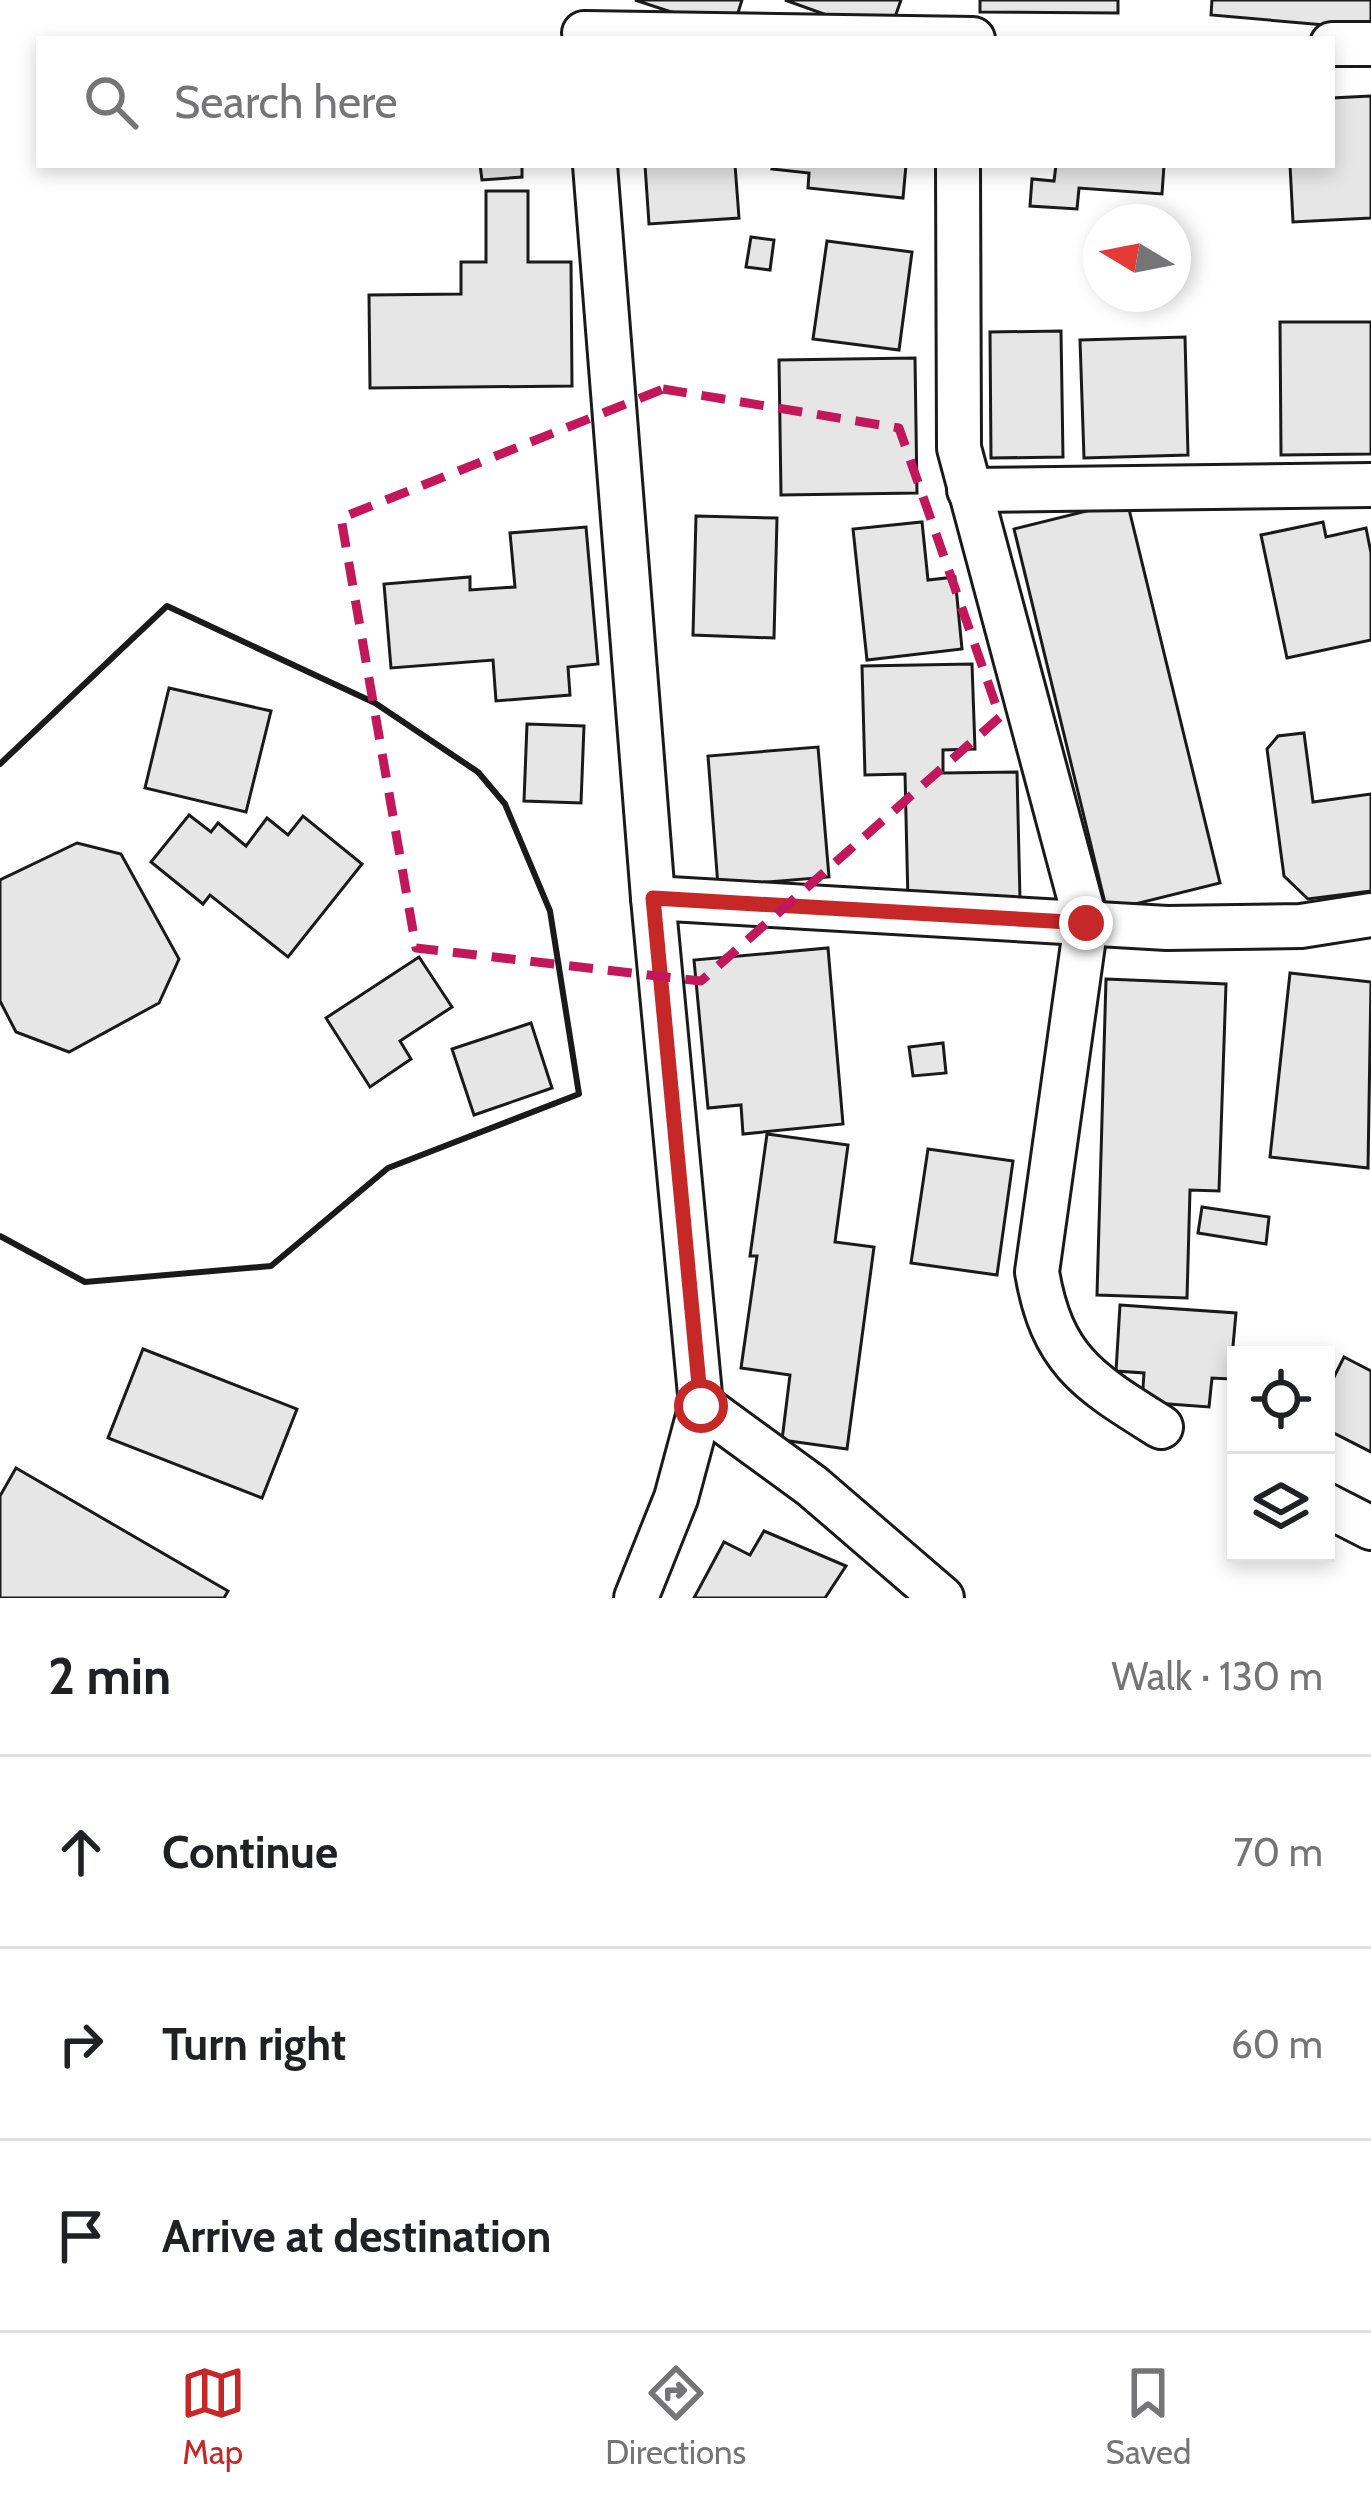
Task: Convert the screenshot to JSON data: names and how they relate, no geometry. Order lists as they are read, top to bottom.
{
  "north": "left",
  "page": {
    "search": "Search here",
    "heading": ["2 min", "Walk · 130 m"],
    "list": [
      ["Continue", "70 m"],
      ["Turn right", "60 m"],
      "Arrive at destination"
    ],
    "nav": ["Map", "Directions", "Saved"]
  }
}
